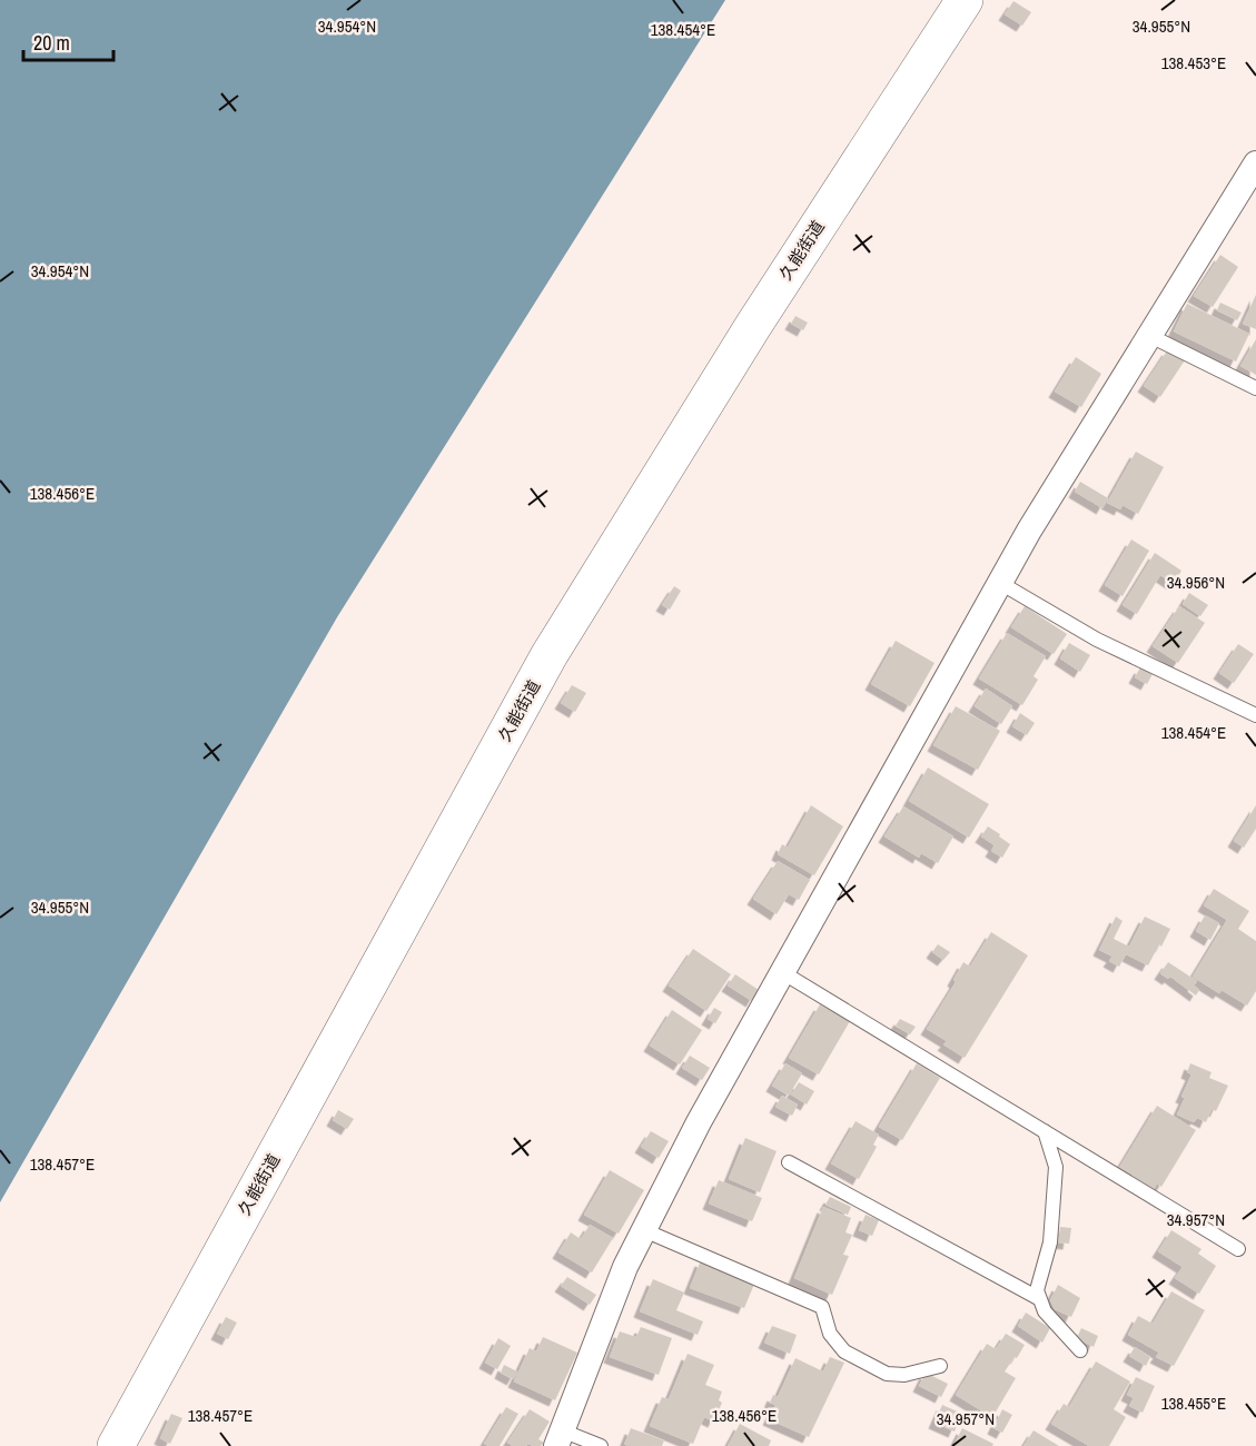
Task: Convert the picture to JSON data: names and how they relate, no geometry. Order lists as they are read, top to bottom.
{
  "streets": {
    "highway": ["久能街道"]
  },
  "scale_bar": "20 m",
  "coordinates": [
    "34.954°N",
    "34.955°N",
    "138.454°E",
    "138.453°E",
    "138.456°E",
    "34.956°N",
    "138.457°E",
    "34.957°N",
    "138.455°E"
  ]
}
